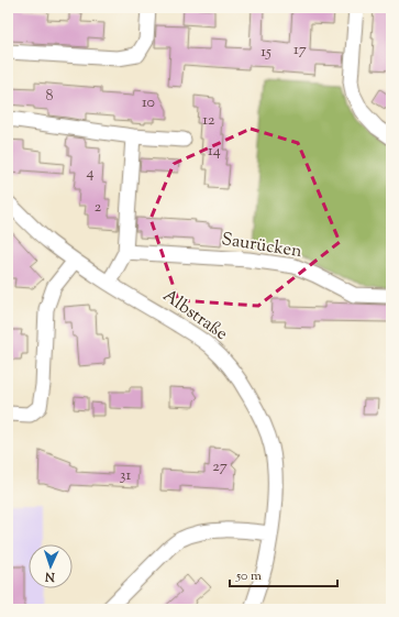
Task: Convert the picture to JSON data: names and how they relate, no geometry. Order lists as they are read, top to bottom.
{
  "streets": {
    "street": ["Saurücken", "Albstraße"]
  },
  "house_numbers": [
    "17",
    "15",
    "8",
    "10",
    "12",
    "14",
    "4",
    "2",
    "27",
    "31"
  ],
  "scale_bar": "50 m",
  "north": "bottom"
}
